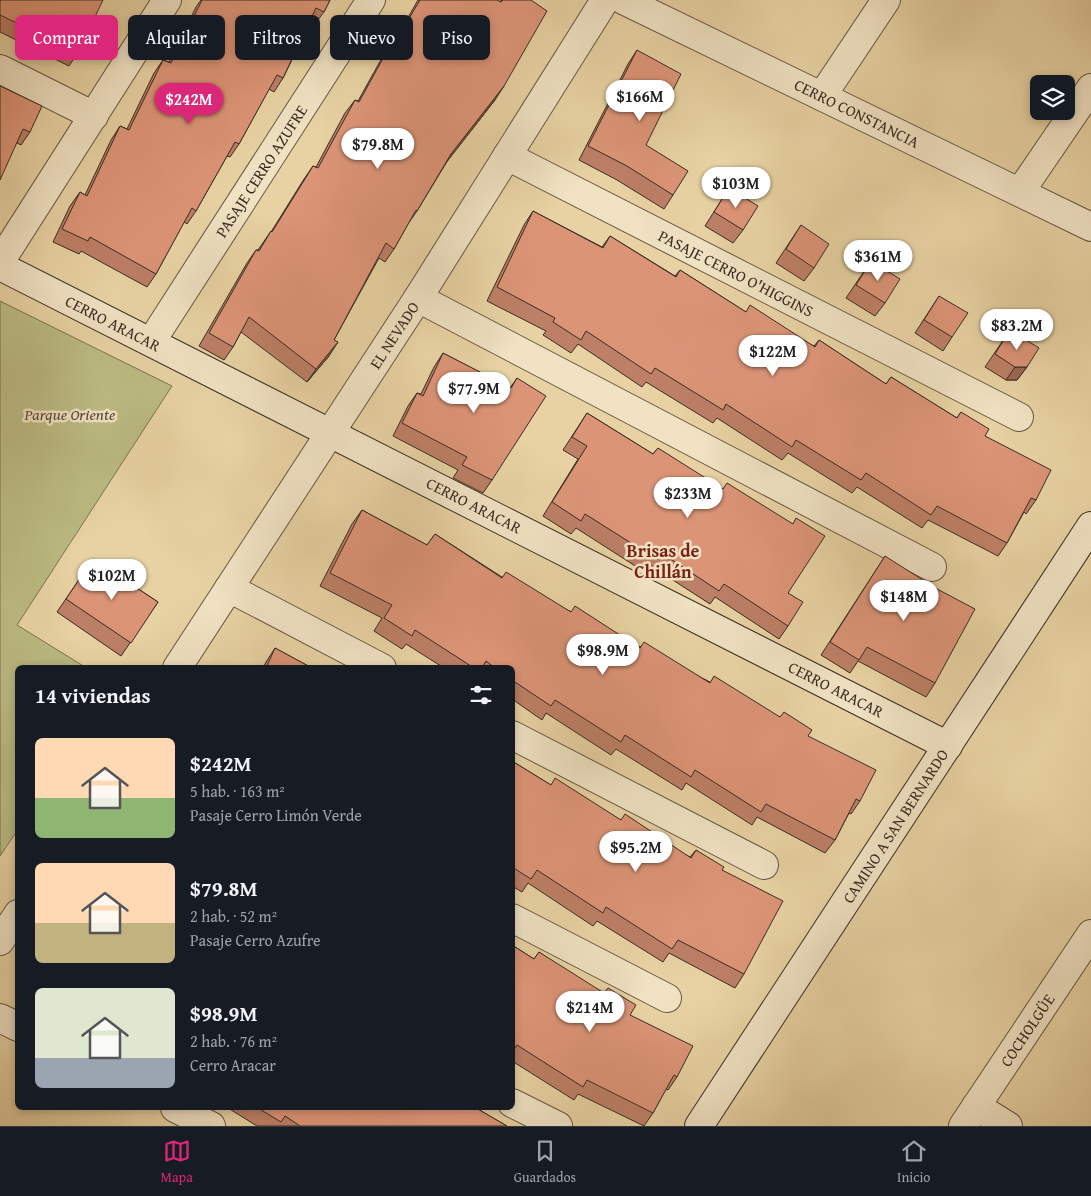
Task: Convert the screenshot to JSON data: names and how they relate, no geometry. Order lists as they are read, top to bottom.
{
  "streets": {
    "street": [
      "CERRO CONSTANCIA",
      "PASAJE CERRO AZUFRE",
      "PASAJE CERRO O'HIGGINS",
      "CERRO ARACAR",
      "EL NEVADO",
      "CAMINO A SAN BERNARDO",
      "COCHOLGÜE"
    ]
  },
  "crossings": [
    ["PASAJE CERRO AZUFRE", "CERRO ARACAR"],
    ["PASAJE CERRO O'HIGGINS", "EL NEVADO"],
    ["CERRO ARACAR", "EL NEVADO"],
    ["CERRO ARACAR", "CAMINO A SAN BERNARDO"]
  ],
  "districts": ["Brisas de Chillán"],
  "parks": ["Parque Oriente"],
  "page": {
    "chip": [
      "Comprar",
      "Alquilar",
      "Filtros",
      "Nuevo",
      "Piso"
    ],
    "price": [
      "$166M",
      "$242M",
      "$79.8M",
      "$103M",
      "$361M",
      "$83.2M",
      "$122M",
      "$77.9M",
      "$233M",
      "$102M",
      "$148M",
      "$98.9M",
      "$95.2M",
      "$214M"
    ],
    "heading": "14 viviendas",
    "list": [
      {
        "name": "$242M",
        "note": "5 hab. · 163 m² · Pasaje Cerro Limón Verde"
      },
      {
        "name": "$79.8M",
        "note": "2 hab. · 52 m² · Pasaje Cerro Azufre"
      },
      {
        "name": "$98.9M",
        "note": "2 hab. · 76 m² · Cerro Aracar"
      }
    ],
    "tabs": ["Mapa", "Guardados", "Inicio"]
  }
}
